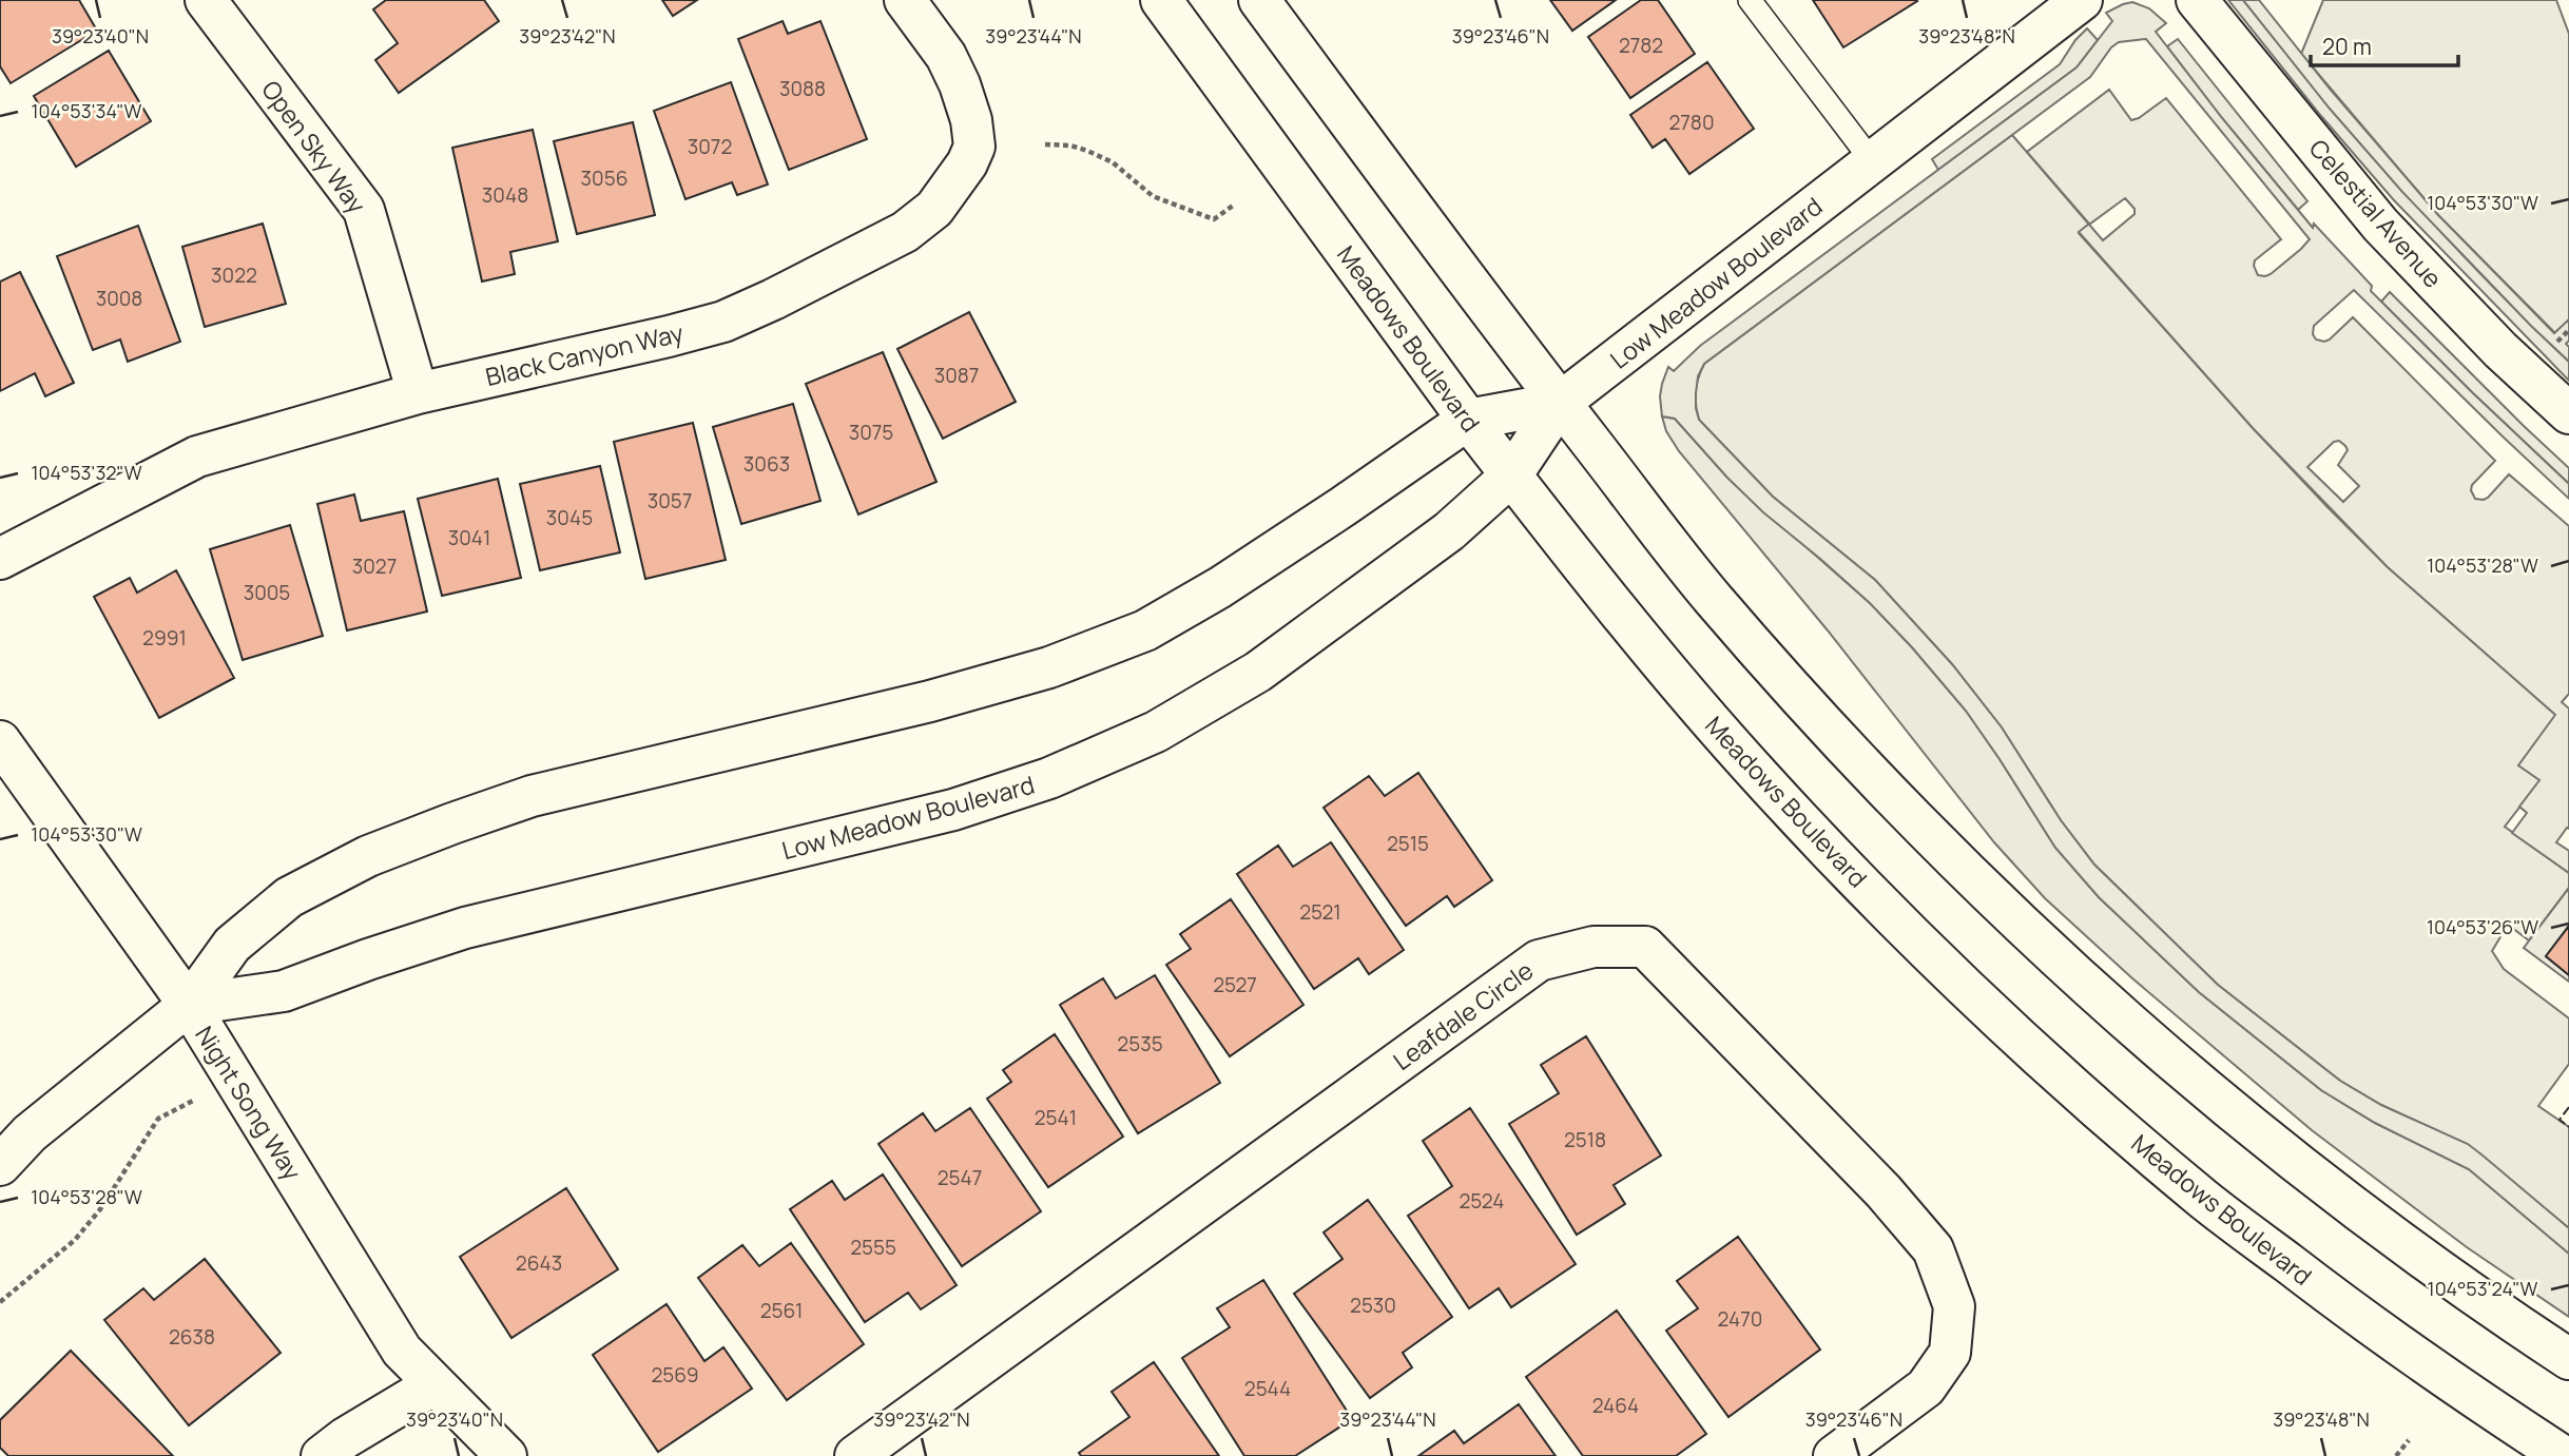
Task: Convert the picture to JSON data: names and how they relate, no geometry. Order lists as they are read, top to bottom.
{
  "streets": {
    "street": [
      "Open Sky Way",
      "Celestial Avenue",
      "Low Meadow Boulevard",
      "Meadows Boulevard",
      "Black Canyon Way",
      "Leafdale Circle",
      "Night Song Way"
    ]
  },
  "crossings": [
    ["Open Sky Way", "Black Canyon Way"],
    ["Low Meadow Boulevard", "Meadows Boulevard"],
    ["Low Meadow Boulevard", "Night Song Way"]
  ],
  "house_numbers": [
    "2782",
    "3088",
    "2780",
    "3072",
    "3056",
    "3048",
    "3022",
    "3008",
    "3087",
    "3075",
    "3063",
    "3057",
    "3045",
    "3041",
    "3027",
    "3005",
    "2991",
    "2515",
    "2521",
    "2527",
    "2535",
    "2541",
    "2518",
    "2547",
    "2524",
    "2555",
    "2643",
    "2530",
    "2561",
    "2470",
    "2638",
    "2569",
    "2544",
    "2464"
  ],
  "scale_bar": "20 m",
  "coordinates": [
    "39°23'40\"N",
    "39°23'42\"N",
    "39°23'46\"N",
    "39°23'48\"N",
    "39°23'44\"N",
    "104°53'34\"W",
    "104°53'30\"W",
    "104°53'32\"W",
    "104°53'28\"W",
    "104°53'26\"W",
    "104°53'24\"W"
  ]
}
